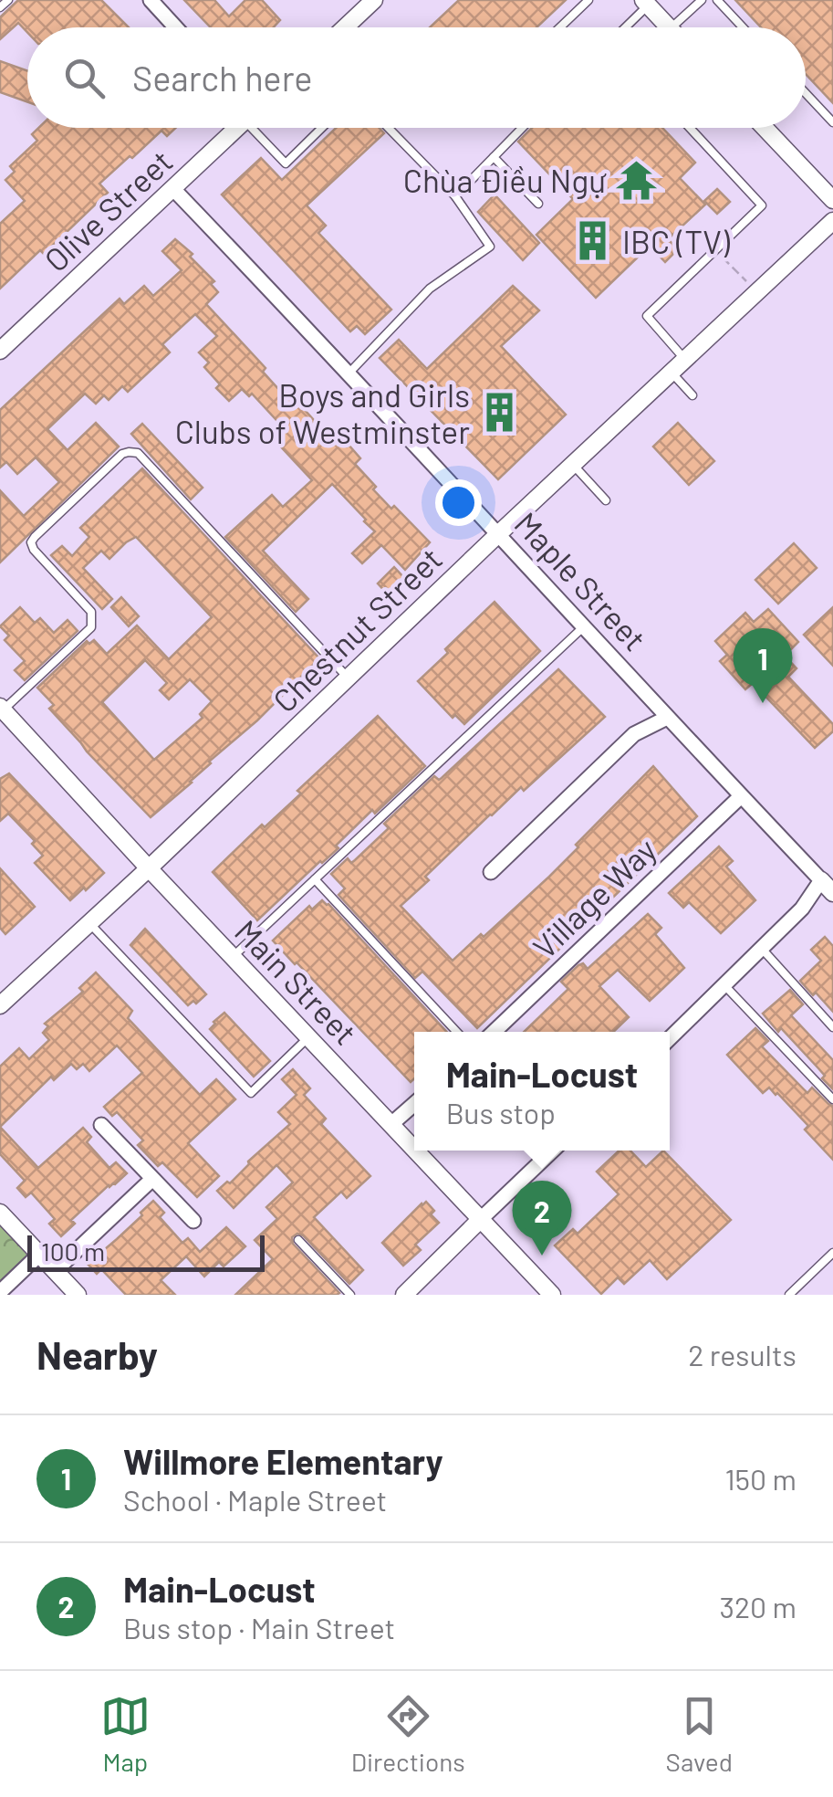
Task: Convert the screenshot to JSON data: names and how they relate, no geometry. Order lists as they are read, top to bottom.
{
  "streets": {
    "street": [
      "Olive Street",
      "Maple Street",
      "Chestnut Street",
      "Village Way",
      "Main Street"
    ]
  },
  "crossings": [
    ["Olive Street", "Maple Street"],
    ["Maple Street", "Chestnut Street"],
    ["Maple Street", "Village Way"],
    ["Chestnut Street", "Main Street"]
  ],
  "places": {
    "temple": ["Chùa Điều Ngự"],
    "building": ["IBC (TV)", "Boys and Girls Clubs of Westminster"]
  },
  "scale_bar": "100 m",
  "page": {
    "search": "Search here",
    "pins": ["1", "2"],
    "popup": ["Main-Locust", "Bus stop"],
    "scale": "100 m",
    "heading": ["Nearby", "2 results"],
    "list": [
      {
        "mark": "1",
        "name": "Willmore Elementary",
        "note": "School · Maple Street",
        "value": "150 m"
      },
      {
        "mark": "2",
        "name": "Main-Locust",
        "note": "Bus stop · Main Street",
        "value": "320 m"
      }
    ],
    "nav": ["Map", "Directions", "Saved"]
  }
}
